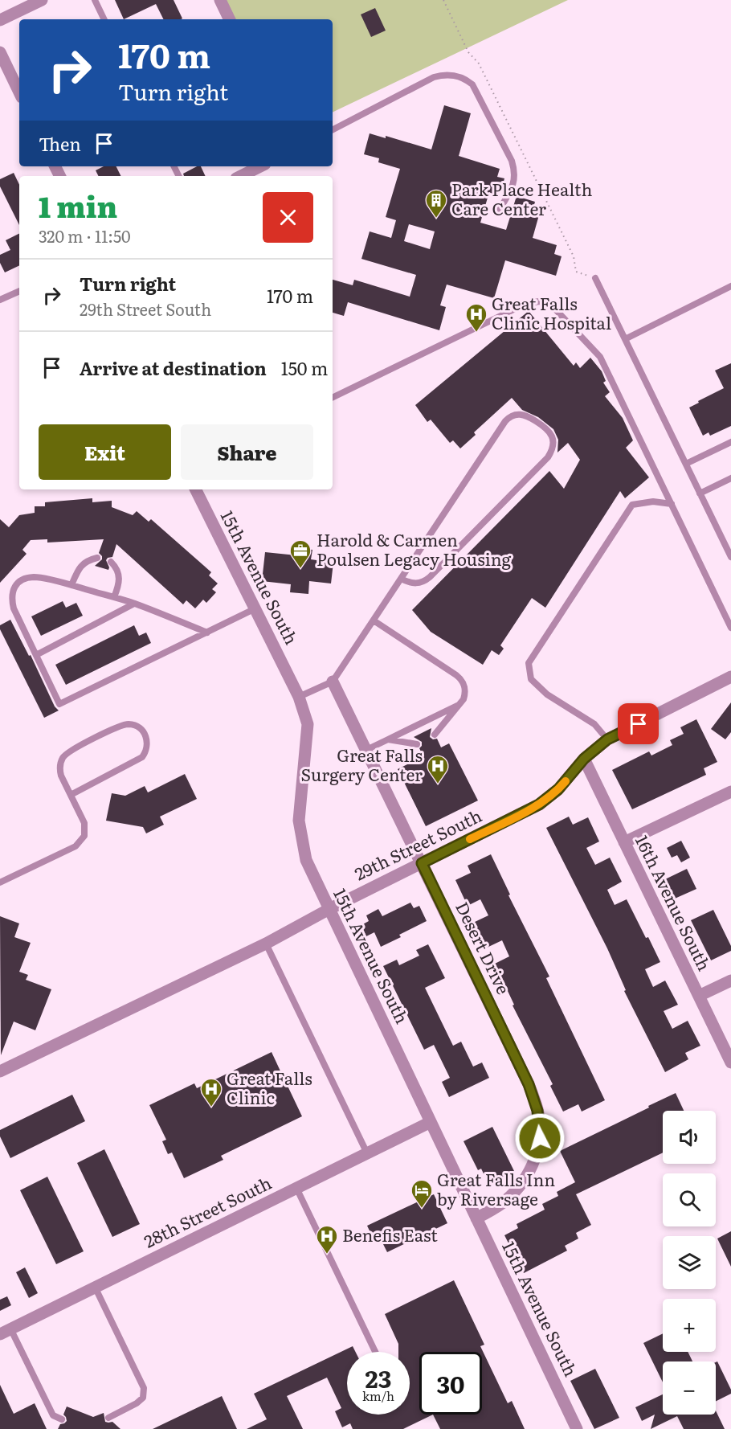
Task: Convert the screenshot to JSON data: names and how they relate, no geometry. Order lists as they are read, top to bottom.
{
  "streets": {
    "street": [
      "15th Avenue South",
      "29th Street South",
      "16th Avenue South",
      "Desert Drive",
      "28th Street South"
    ]
  },
  "crossings": [
    ["15th Avenue South", "29th Street South"],
    ["15th Avenue South", "Desert Drive"],
    ["15th Avenue South", "28th Street South"],
    ["29th Street South", "16th Avenue South"],
    ["29th Street South", "Desert Drive"]
  ],
  "places": {
    "building": ["Park Place Health Care Center"],
    "hospital": [
      "Great Falls Clinic Hospital",
      "Great Falls Surgery Center",
      "Great Falls Clinic",
      "Benefis East"
    ],
    "office": ["Harold & Carmen Poulsen Legacy Housing"],
    "hotel": ["Great Falls Inn by Riversage"]
  },
  "page": {
    "turn": ["170 m", "Turn right"],
    "then": "Then",
    "heading": ["1 min", "320 m · 11:50"],
    "list": [
      {
        "name": "Turn right",
        "note": "29th Street South",
        "value": "170 m"
      },
      {
        "name": "Arrive at destination",
        "value": "150 m"
      }
    ],
    "buttons": ["Exit", "Share"],
    "map_buttons": ["+", "−"],
    "speed": "23 km/h",
    "limit": "30"
  }
}
